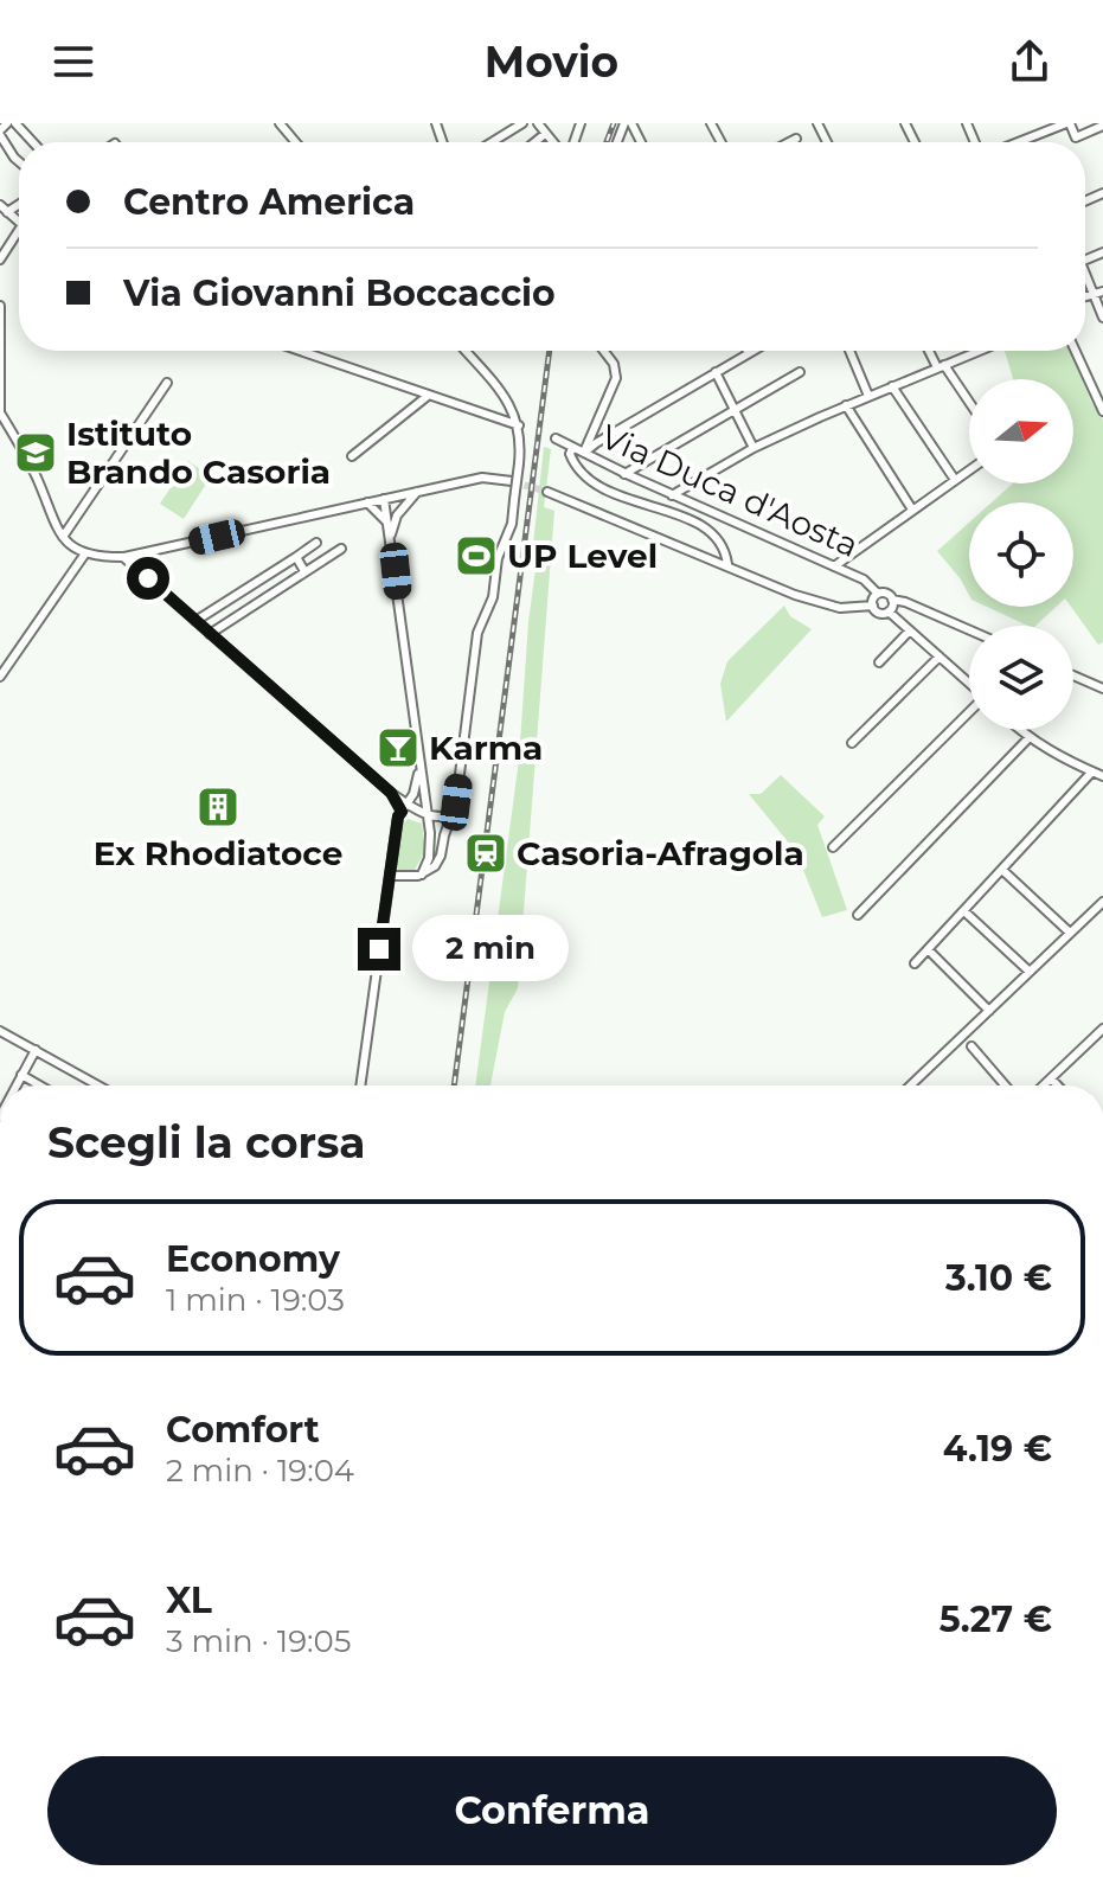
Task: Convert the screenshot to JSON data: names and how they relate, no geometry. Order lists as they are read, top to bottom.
{
  "streets": {
    "street": ["Via Duca d'Aosta"]
  },
  "places": {
    "school or university": ["Istituto Brando Casoria"],
    "sports": ["UP Level"],
    "bar": ["Karma"],
    "building": ["Ex Rhodiatoce"],
    "station": ["Casoria-Afragola"]
  },
  "north": "right",
  "page": {
    "header": "Movio",
    "banner": ["Centro America", "Via Giovanni Boccaccio"],
    "bubble": "2 min",
    "heading": "Scegli la corsa",
    "list": [
      {
        "name": "Economy",
        "note": "1 min · 19:03",
        "value": "3.10 €"
      },
      {
        "name": "Comfort",
        "note": "2 min · 19:04",
        "value": "4.19 €"
      },
      {
        "name": "XL",
        "note": "3 min · 19:05",
        "value": "5.27 €"
      }
    ],
    "buttons": "Conferma"
  }
}
